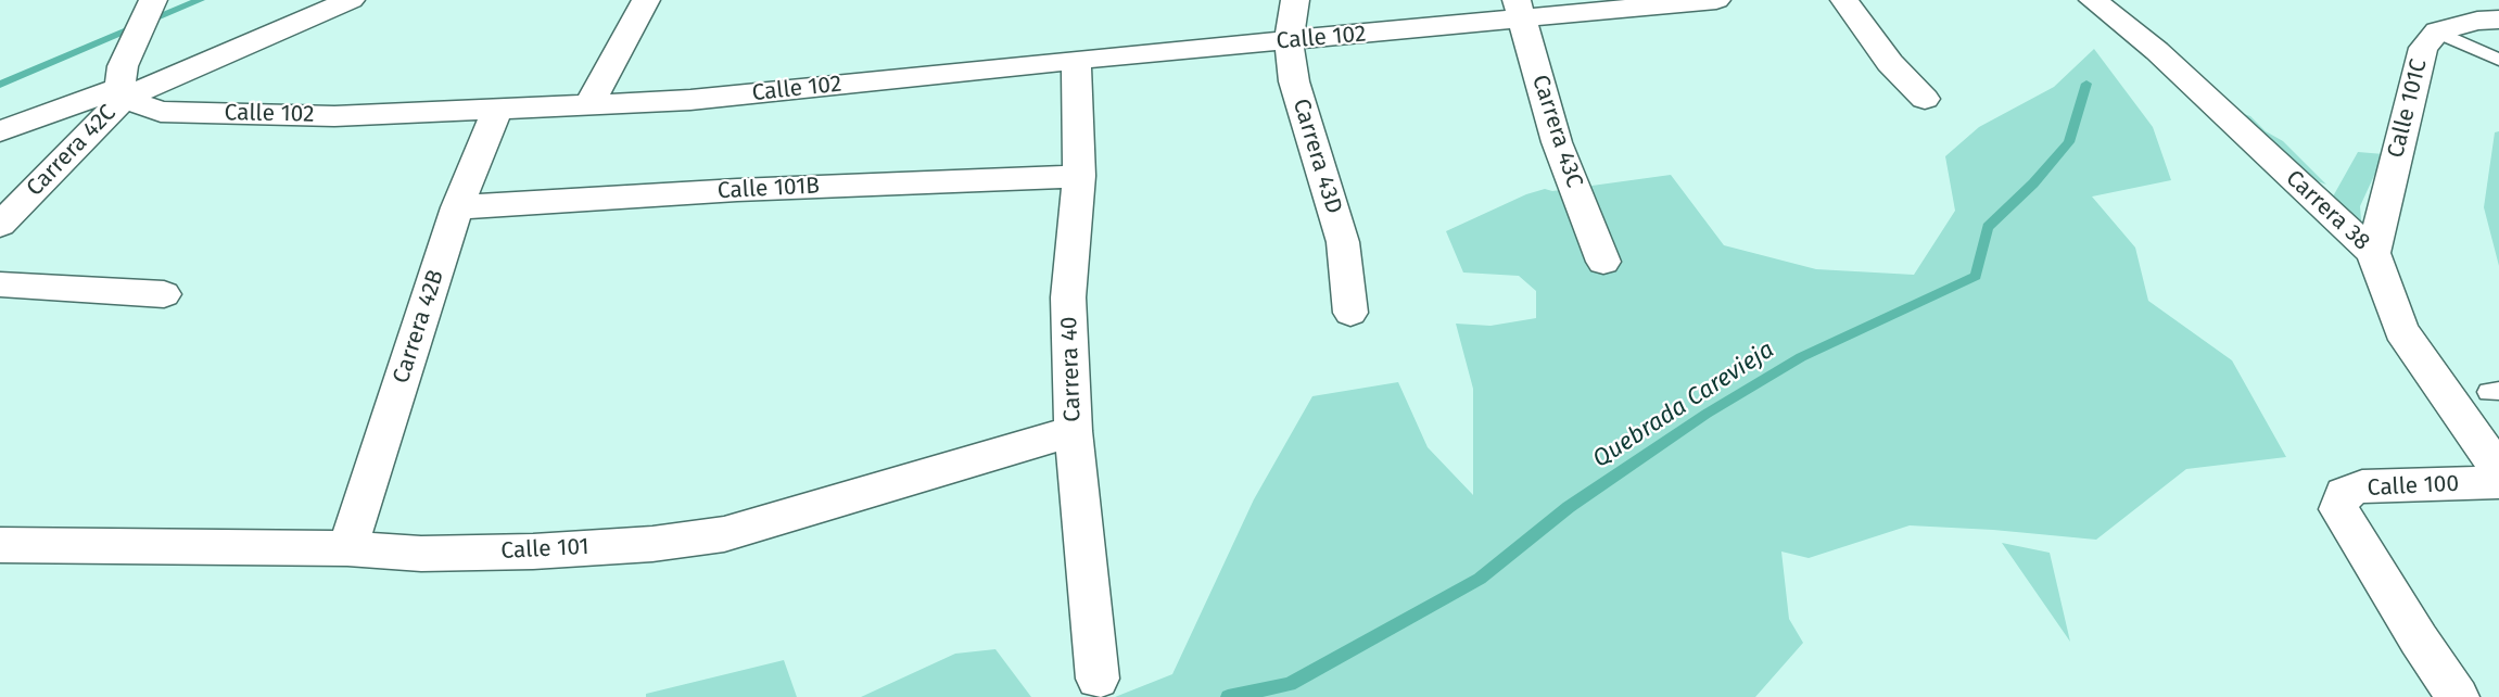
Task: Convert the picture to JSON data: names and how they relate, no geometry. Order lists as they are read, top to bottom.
{
  "streets": {
    "street": [
      "Calle 102",
      "Calle 101C",
      "Carrera 43C",
      "Carrera 42C",
      "Carrera 43D",
      "Calle 101B",
      "Carrera 38",
      "Carrera 42B",
      "Carrera 40",
      "Calle 100",
      "Calle 101"
    ]
  },
  "crossings": [
    ["Calle 102", "Carrera 43C"],
    ["Calle 102", "Carrera 42C"],
    ["Calle 102", "Carrera 43D"],
    ["Calle 102", "Carrera 42B"],
    ["Calle 102", "Carrera 40"],
    ["Calle 101C", "Carrera 38"],
    ["Calle 101B", "Carrera 42B"],
    ["Calle 101B", "Carrera 40"],
    ["Carrera 42B", "Calle 101"],
    ["Carrera 40", "Calle 101"]
  ],
  "water": ["Quebrada Carevieja"]
}
